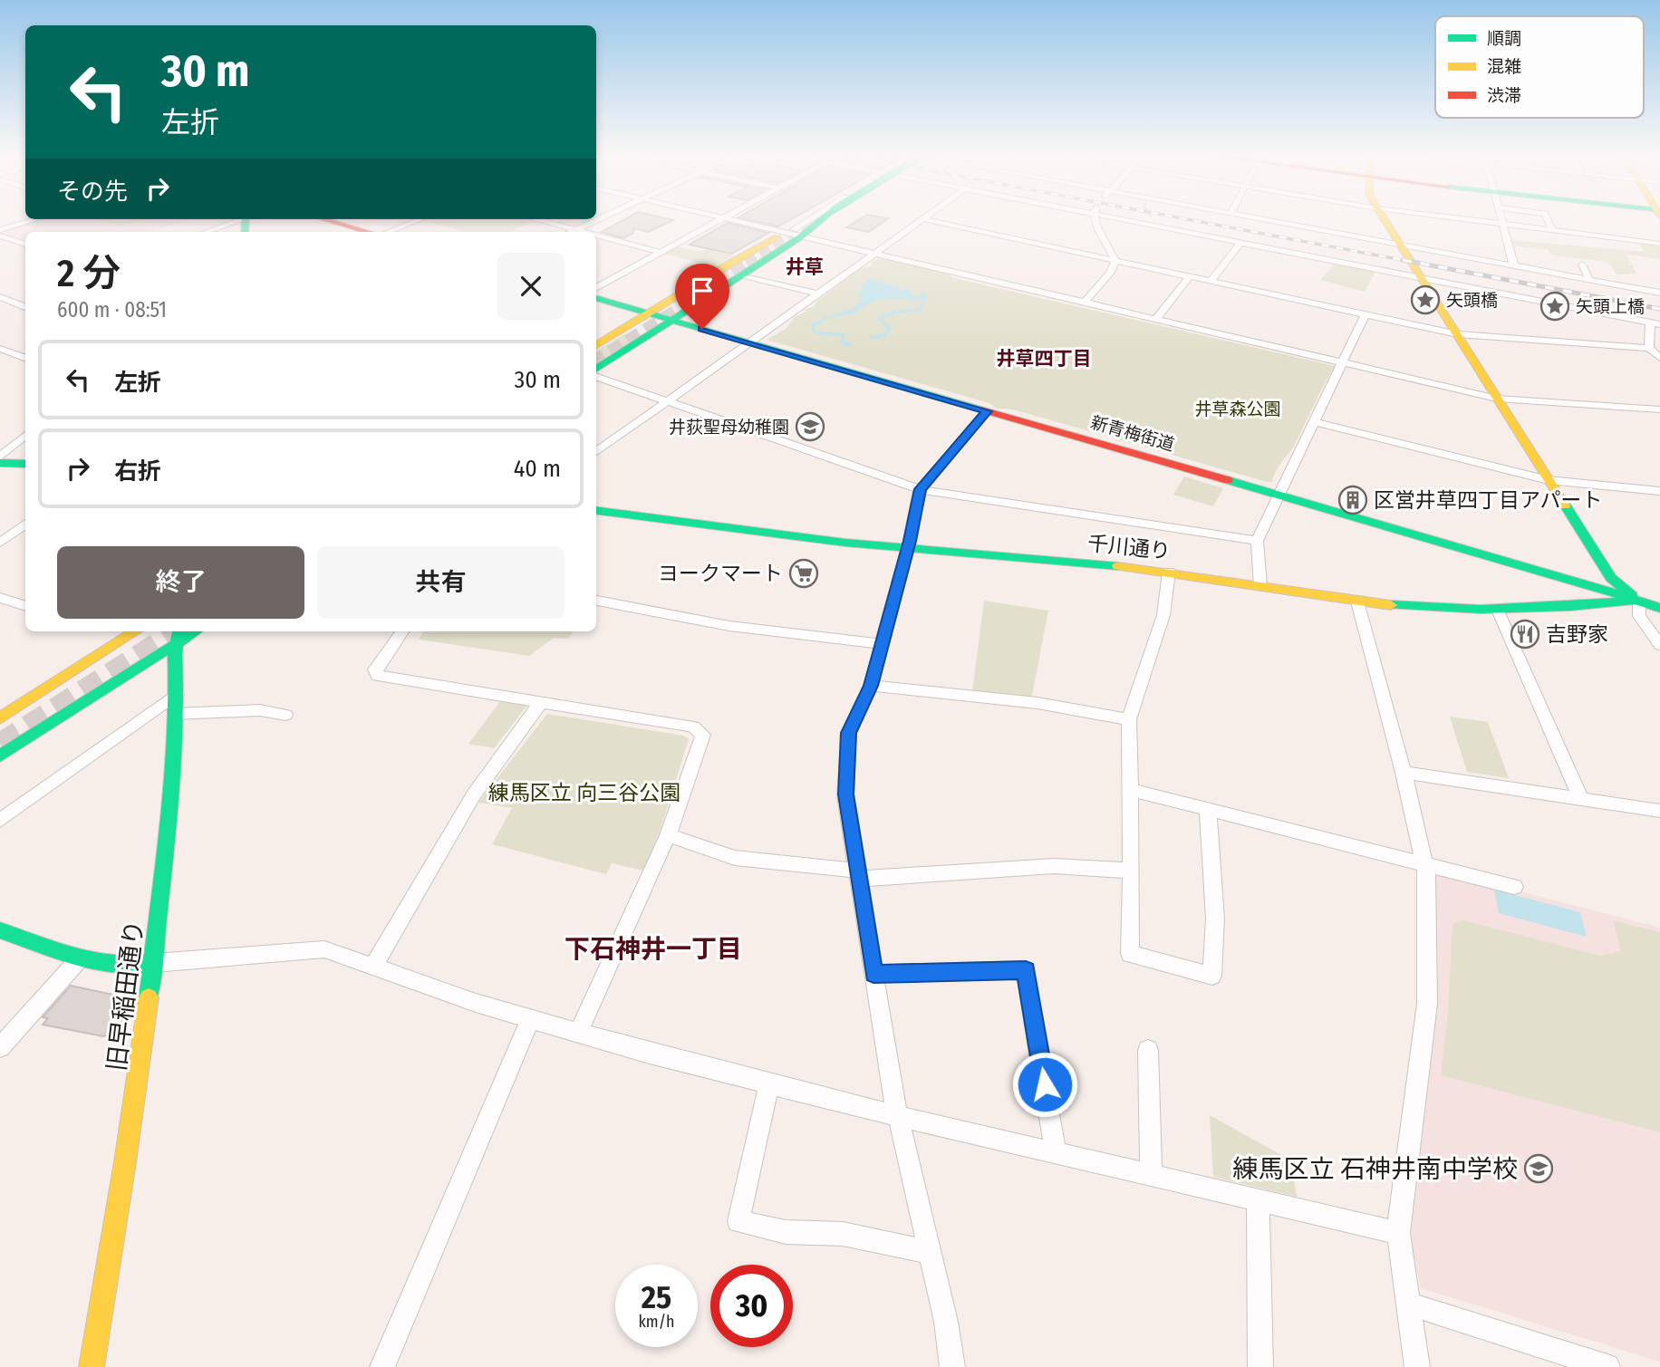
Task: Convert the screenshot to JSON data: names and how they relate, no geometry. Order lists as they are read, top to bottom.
{
  "streets": {
    "main road": ["新青梅街道", "千川通り", "旧早稲田通り"]
  },
  "crossings": [
    ["新青梅街道", "千川通り"]
  ],
  "districts": ["井草", "井草四丁目", "下石神井一丁目"],
  "parks": ["井草森公園", "練馬区立 向三谷公園"],
  "places": {
    "place": ["矢頭橋", "矢頭上橋"],
    "school or university": ["井荻聖母幼稚園", "練馬区立 石神井南中学校"],
    "building": ["区営井草四丁目アパート"],
    "supermarket": ["ヨークマート"],
    "restaurant": ["吉野家"]
  },
  "legend": ["順調", "混雑", "渋滞"],
  "page": {
    "turn": ["30 m", "左折"],
    "then": "その先",
    "heading": ["2 分", "600 m · 08:51"],
    "list": [
      {
        "name": "左折",
        "value": "30 m"
      },
      {
        "name": "右折",
        "value": "40 m"
      }
    ],
    "buttons": ["終了", "共有"],
    "speed": "25 km/h",
    "limit": "30"
  }
}
